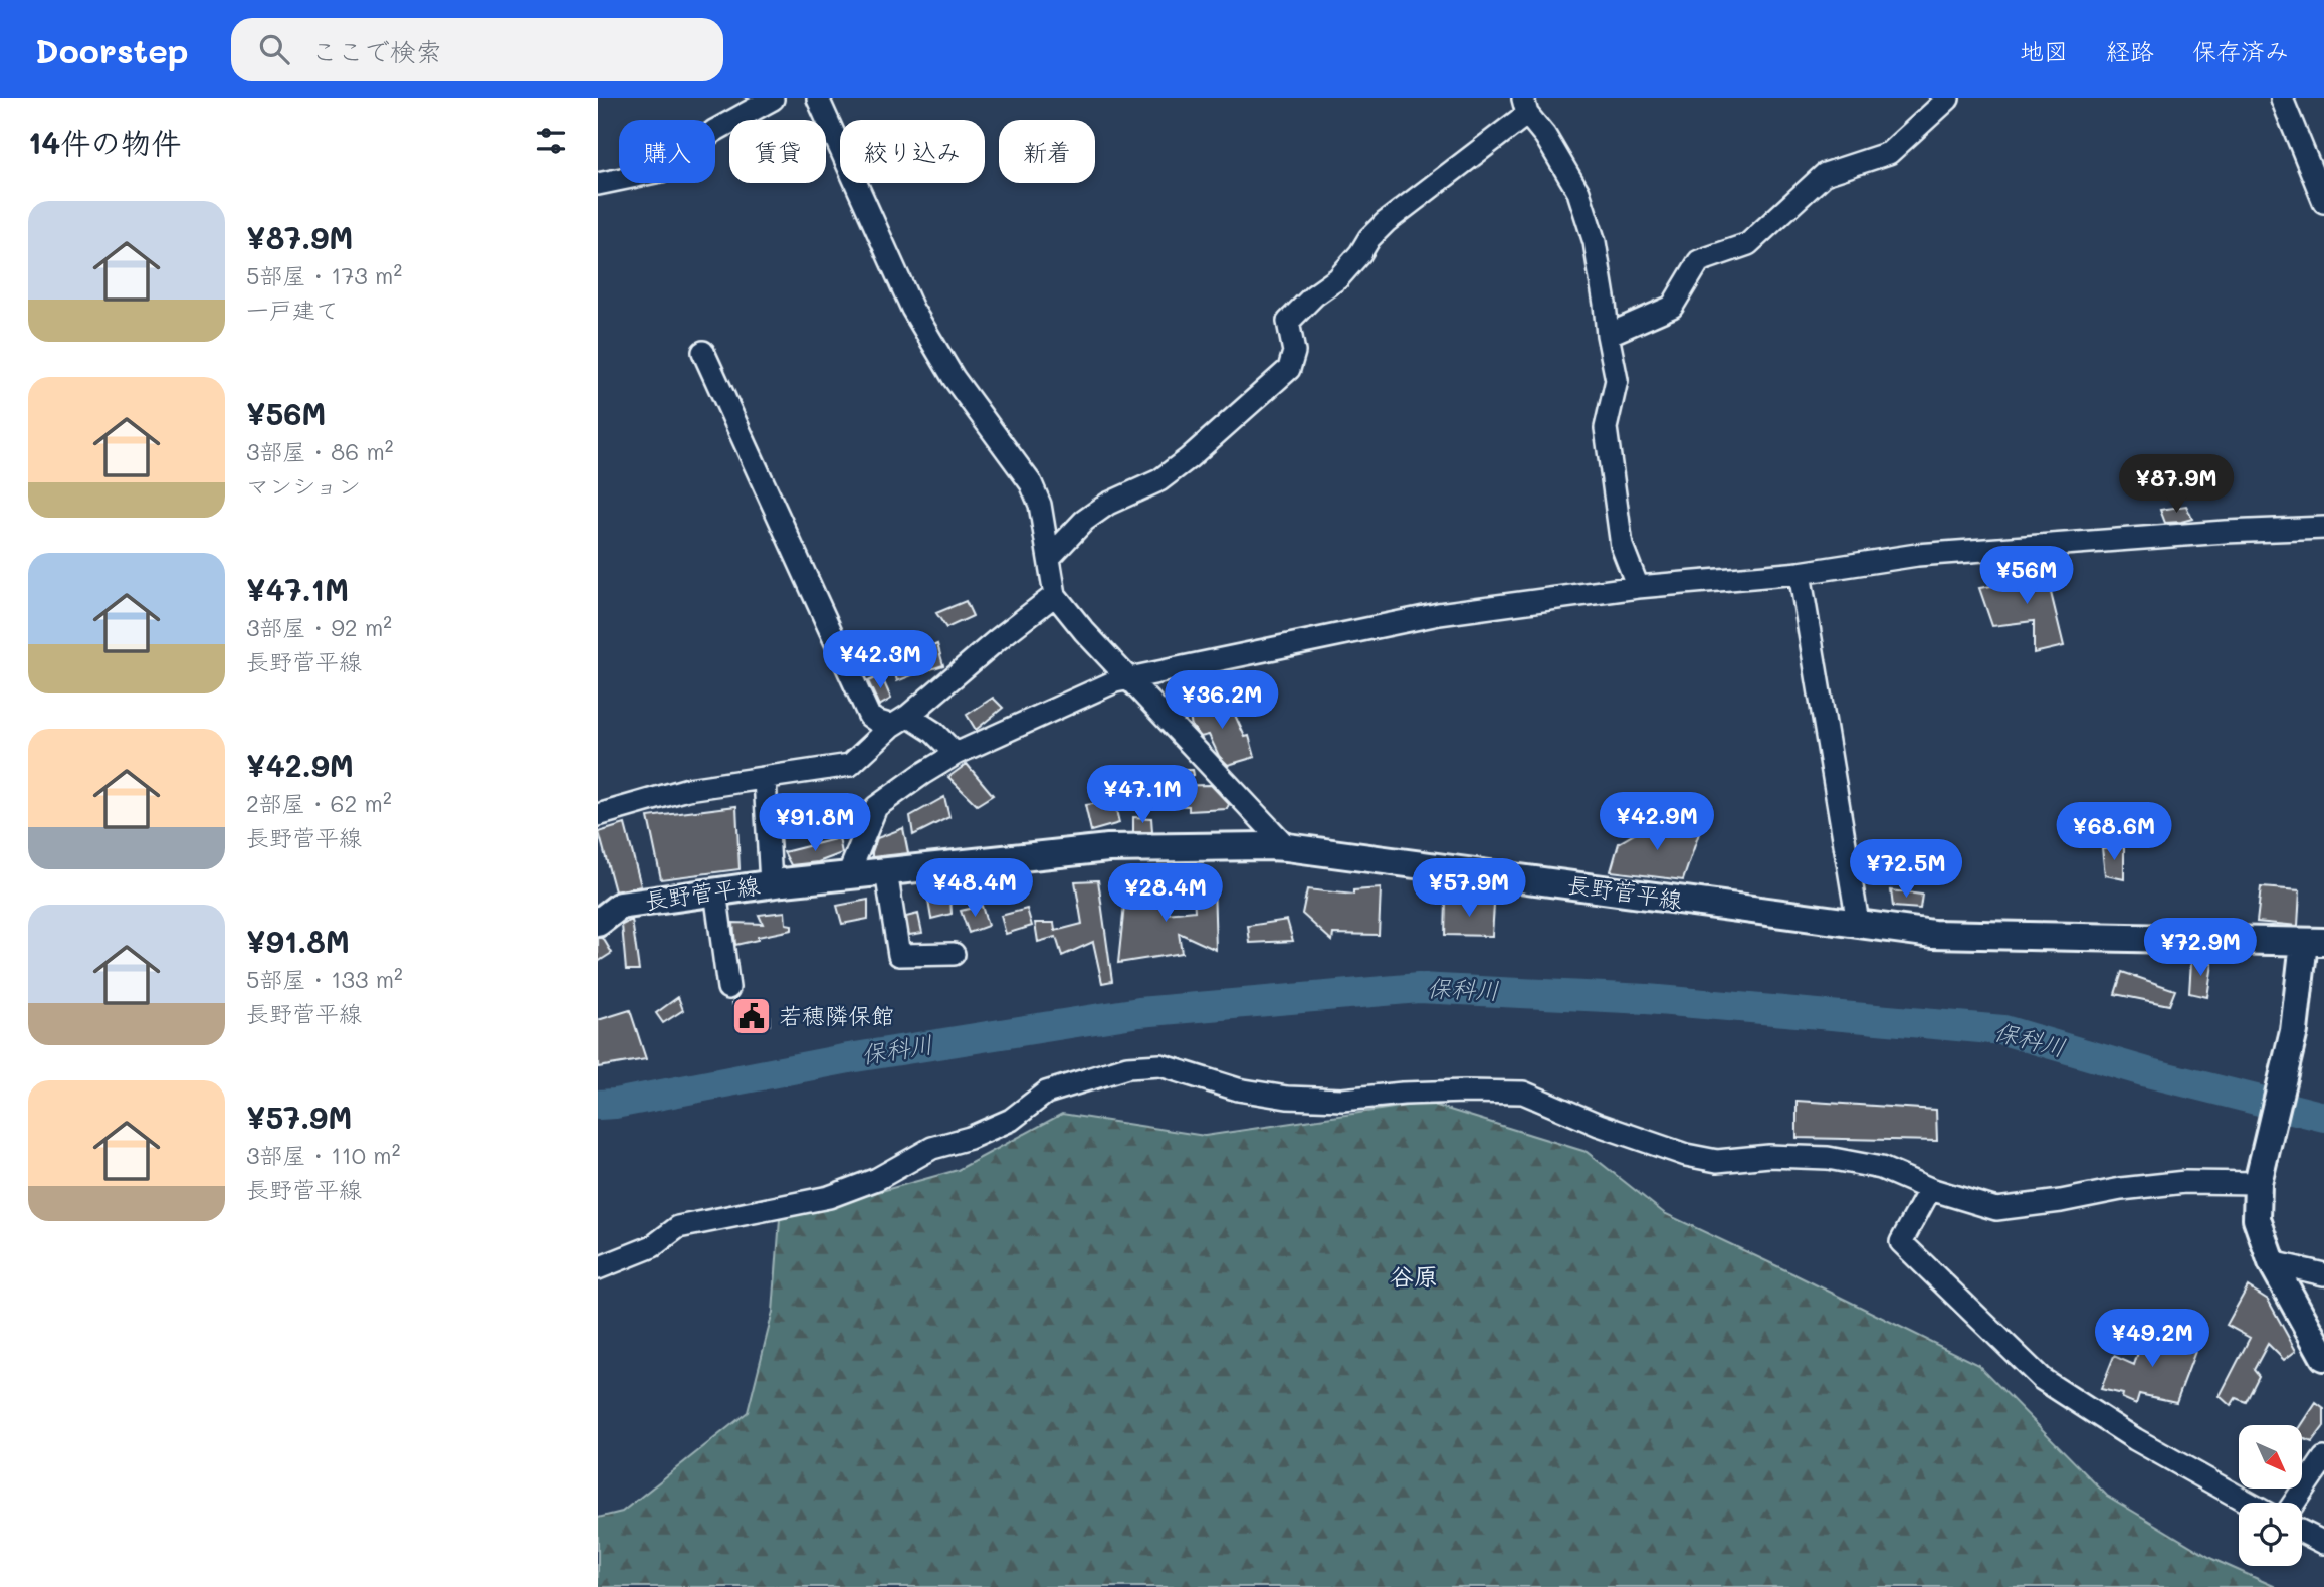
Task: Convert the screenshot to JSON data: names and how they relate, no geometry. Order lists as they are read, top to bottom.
{
  "streets": {
    "main road": ["長野菅平線"]
  },
  "districts": ["谷原"],
  "water": ["保科川"],
  "places": {
    "public building": ["若穂隣保館"]
  },
  "north": "bottom right",
  "page": {
    "header": "Doorstep",
    "search": "ここで検索",
    "nav": ["地図", "経路", "保存済み"],
    "heading": "14件の物件",
    "chip": [
      "購入",
      "賃貸",
      "絞り込み",
      "新着"
    ],
    "list": [
      {
        "name": "¥87.9M",
        "note": "5部屋 · 173 m² · 一戸建て"
      },
      {
        "name": "¥56M",
        "note": "3部屋 · 86 m² · マンション"
      },
      {
        "name": "¥47.1M",
        "note": "3部屋 · 92 m² · 長野菅平線"
      },
      {
        "name": "¥42.9M",
        "note": "2部屋 · 62 m² · 長野菅平線"
      },
      {
        "name": "¥91.8M",
        "note": "5部屋 · 133 m² · 長野菅平線"
      },
      {
        "name": "¥57.9M",
        "note": "3部屋 · 110 m² · 長野菅平線"
      }
    ],
    "price": [
      "¥87.9M",
      "¥56M",
      "¥42.3M",
      "¥36.2M",
      "¥47.1M",
      "¥42.9M",
      "¥91.8M",
      "¥68.6M",
      "¥72.5M",
      "¥48.4M",
      "¥57.9M",
      "¥28.4M",
      "¥72.9M",
      "¥49.2M"
    ]
  }
}
